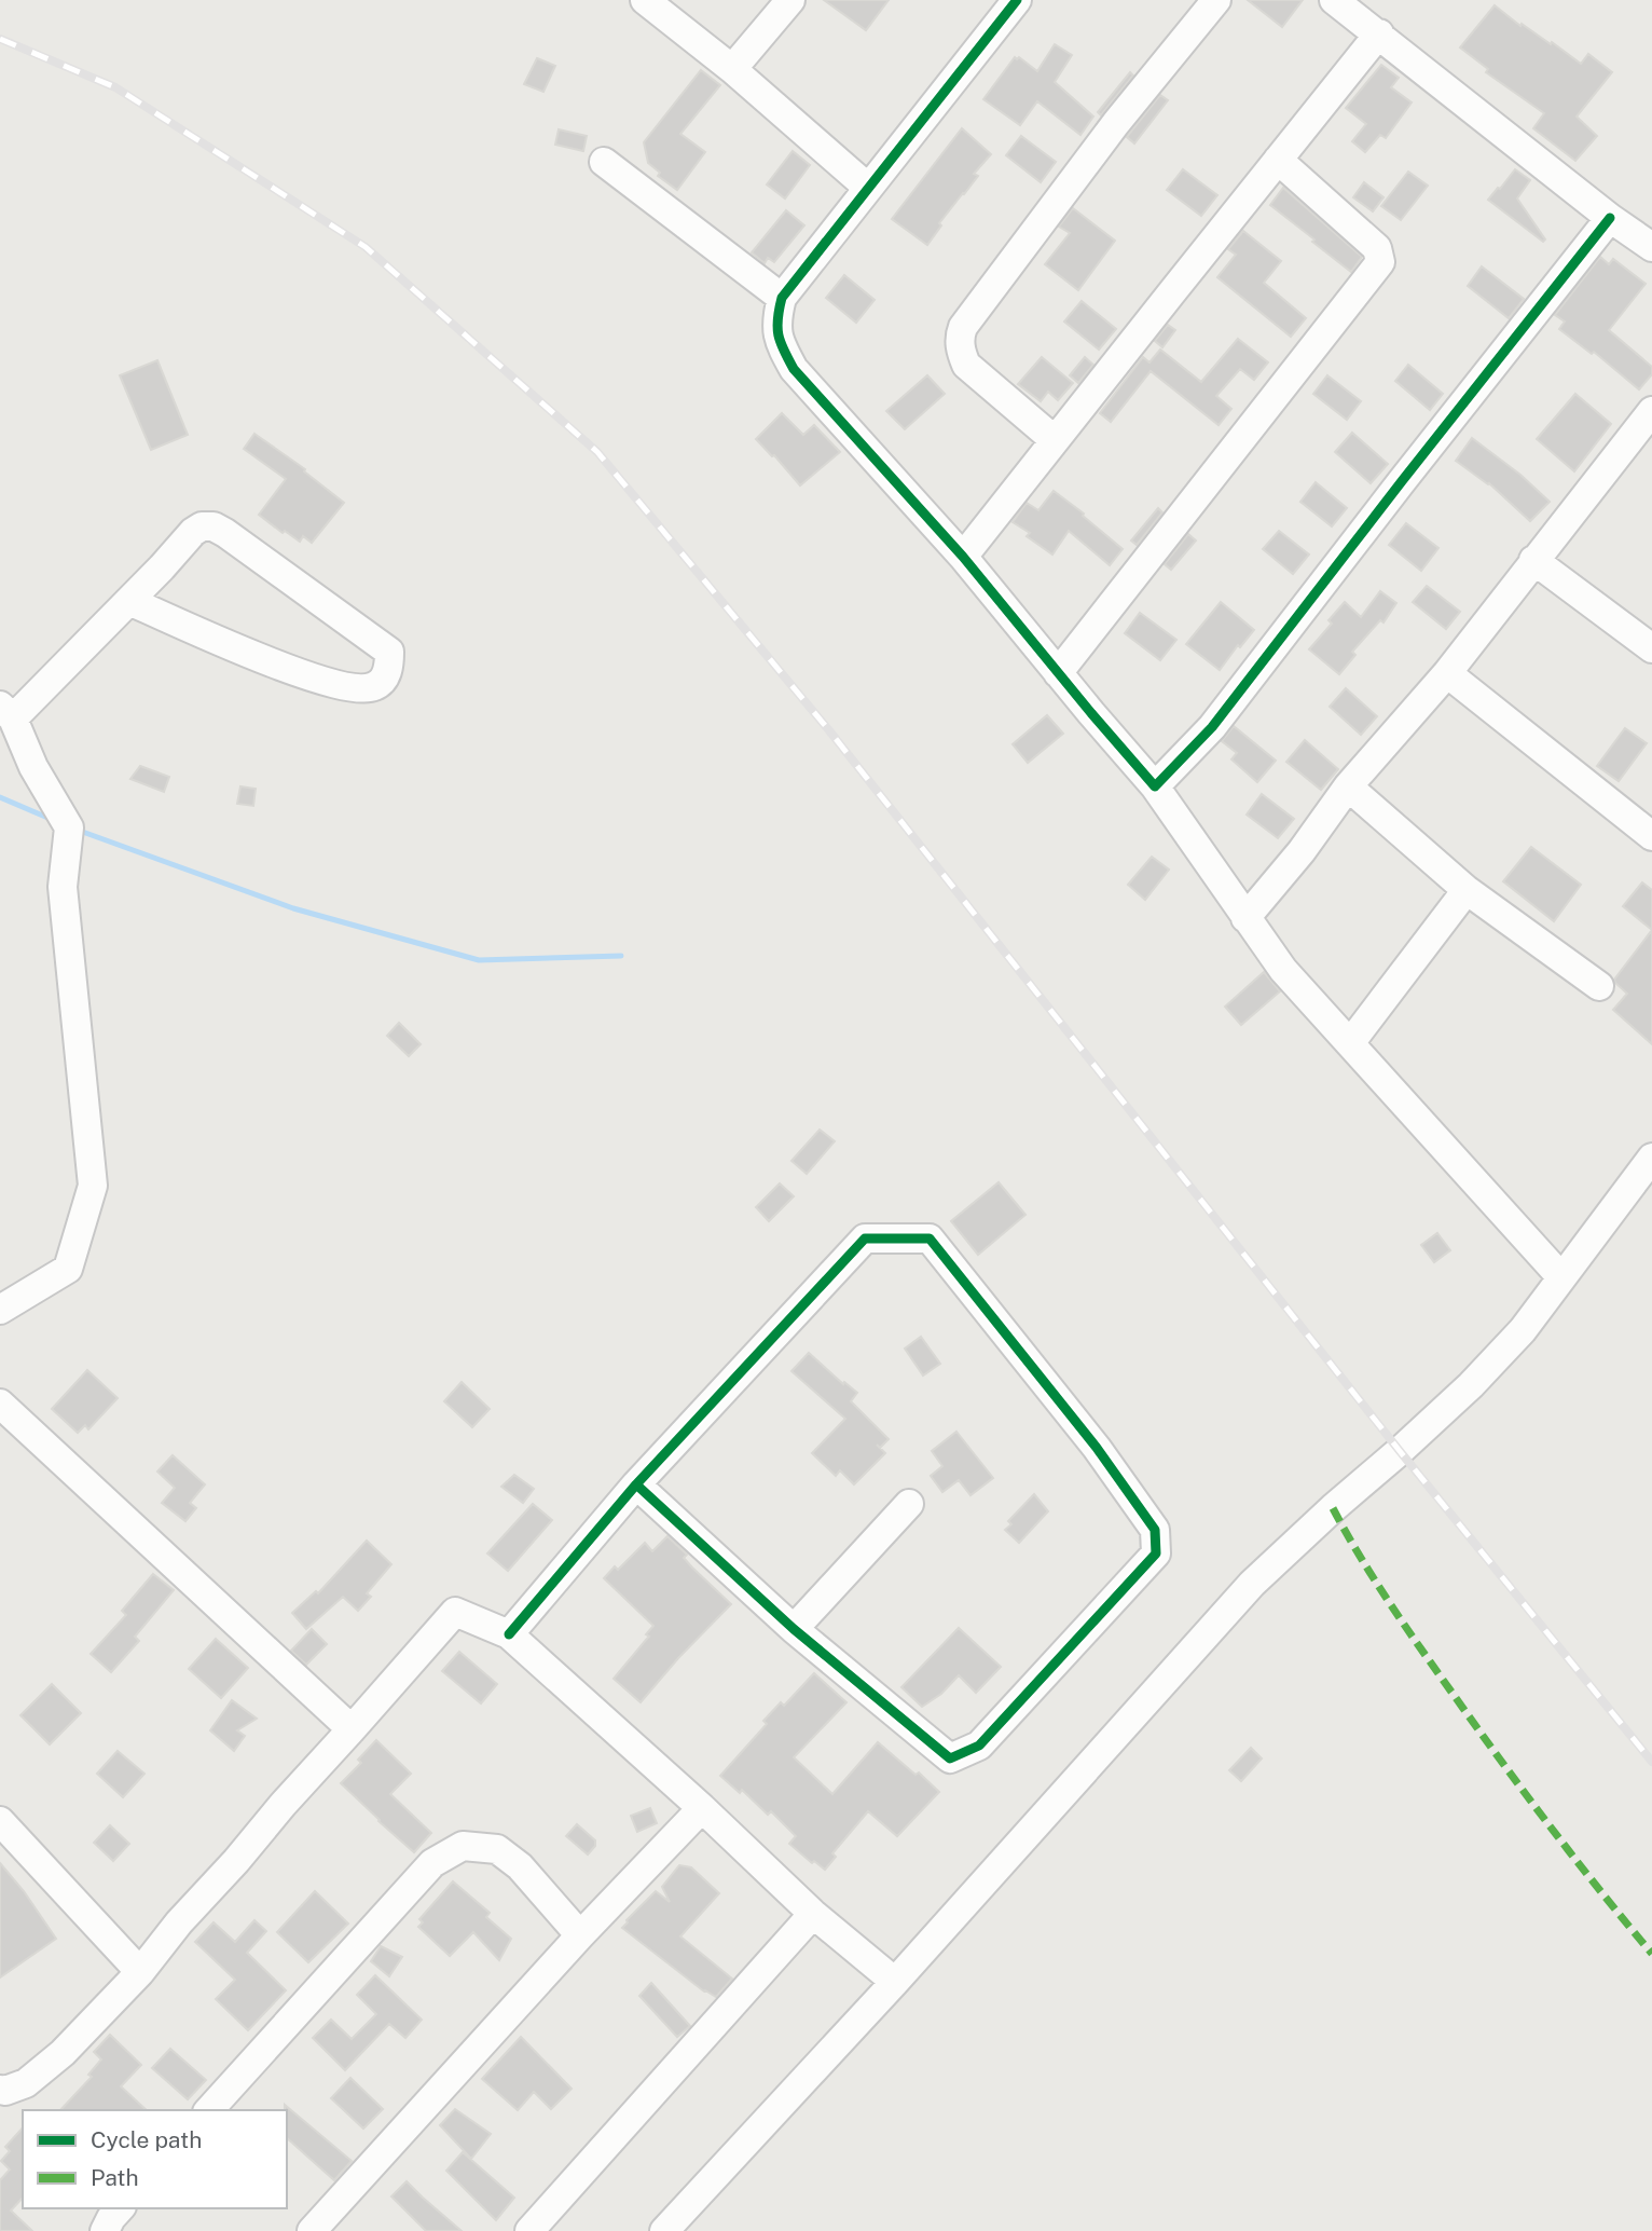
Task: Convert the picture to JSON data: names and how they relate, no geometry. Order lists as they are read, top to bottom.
{
  "legend": ["Cycle path", "Path"]
}
